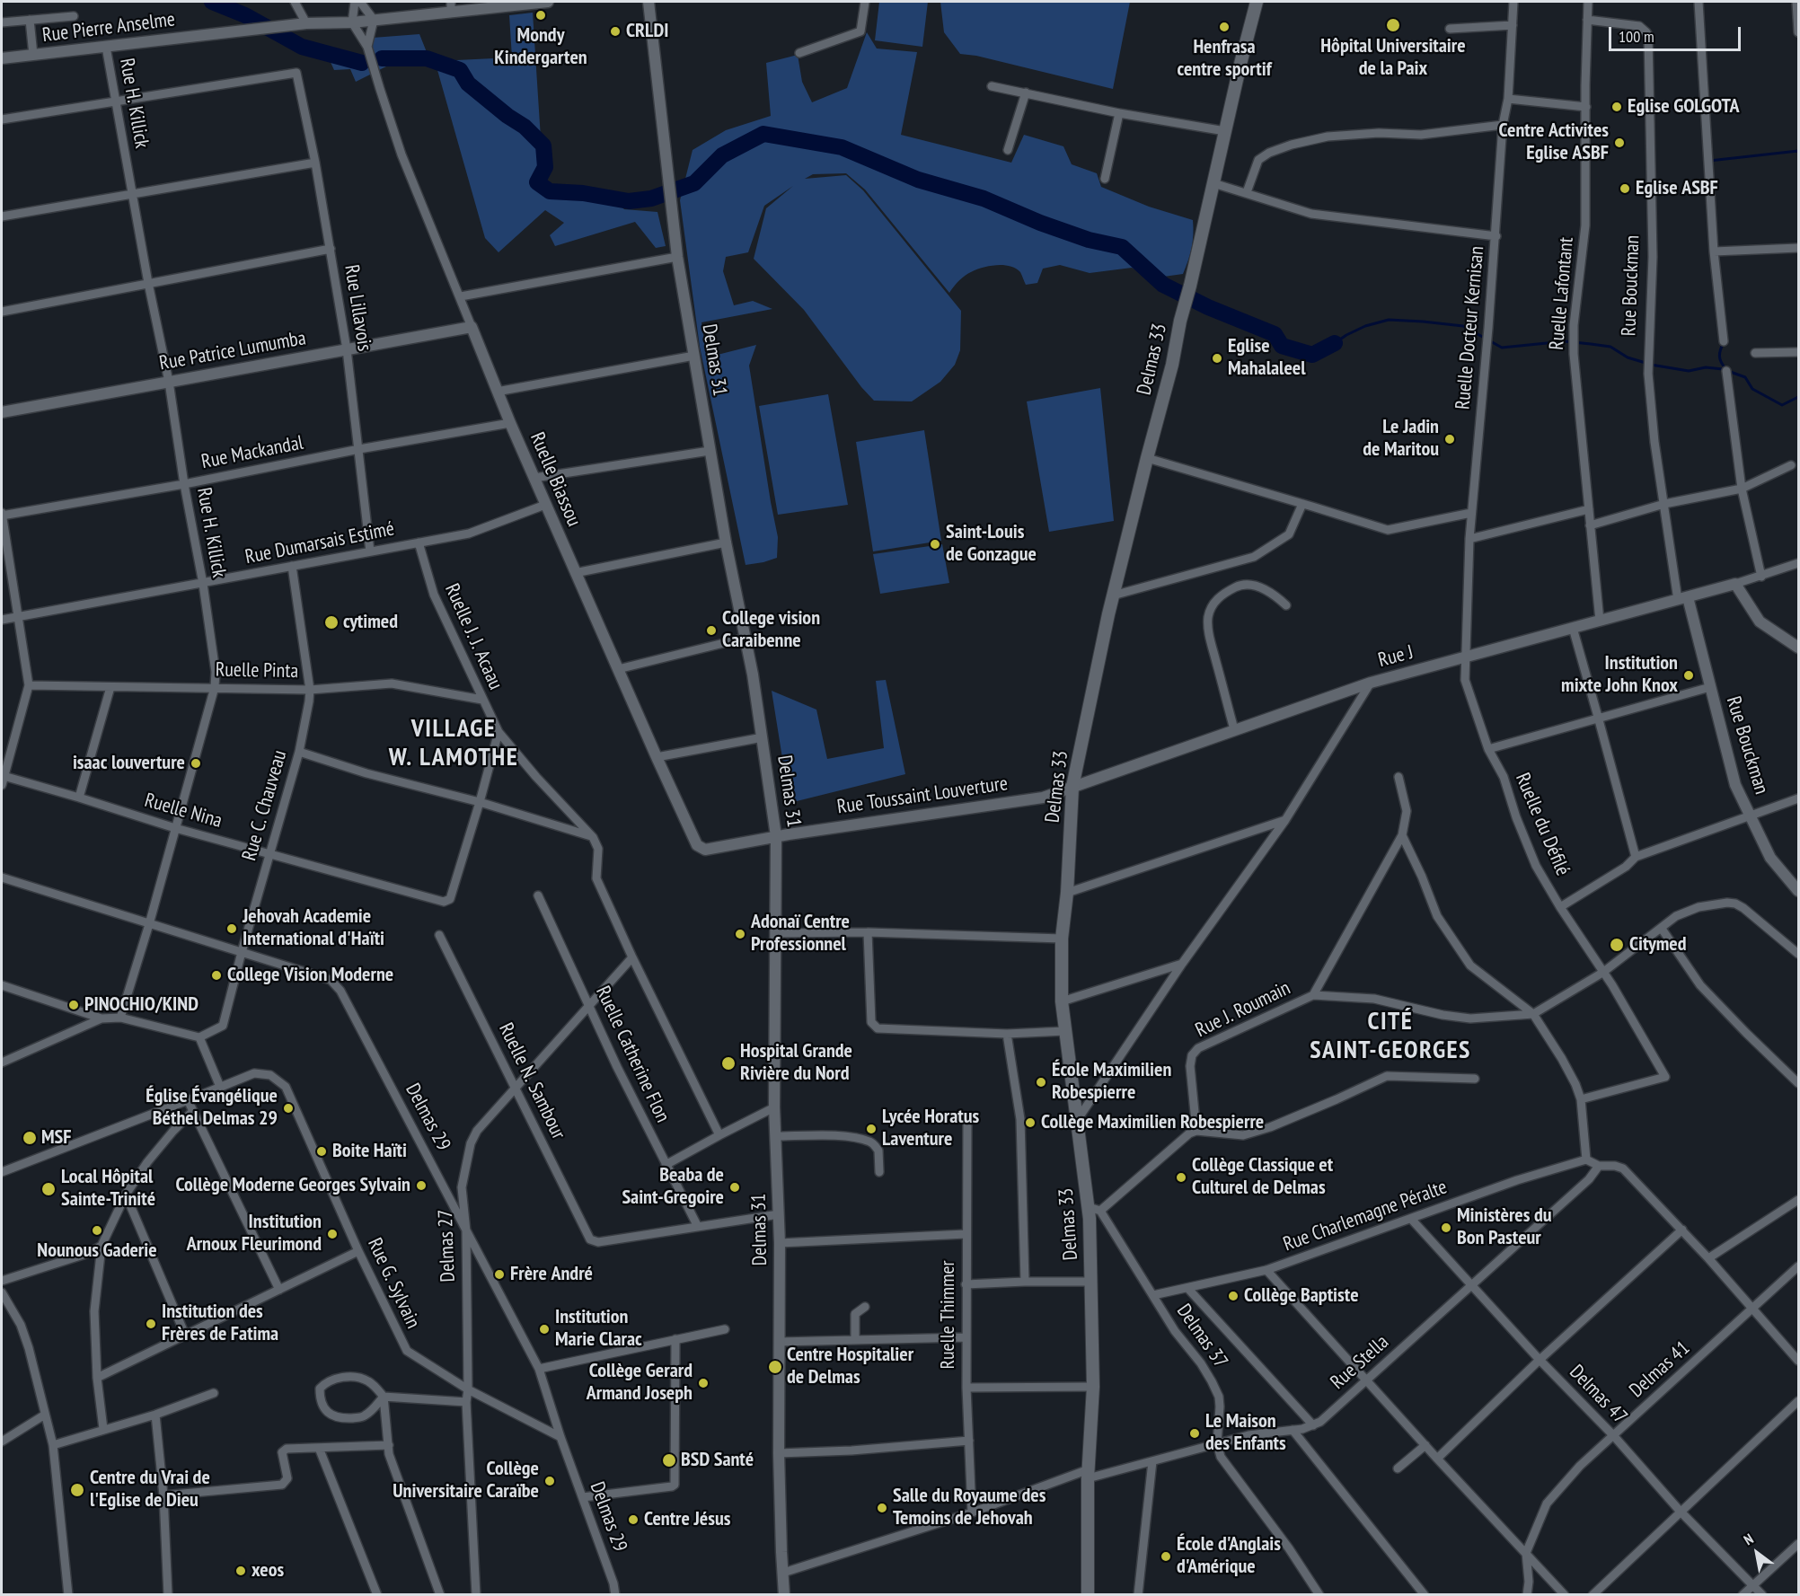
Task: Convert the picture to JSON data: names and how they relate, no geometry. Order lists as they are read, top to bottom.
{
  "streets": {
    "main road": ["Delmas 33"],
    "street": [
      "Rue Pierre Anselme",
      "Rue H. Killick",
      "Rue Bouckman",
      "Ruelle Lafontant",
      "Rue Lillavois",
      "Ruelle Docteur Kernisan",
      "Rue Patrice Lumumba",
      "Delmas 31",
      "Rue Mackandal",
      "Ruelle Biassou",
      "Rue Dumarsais Estimé",
      "Ruelle J. J. Acaau",
      "Rue J",
      "Ruelle Pinta",
      "Rue Toussaint Louverture",
      "Rue C. Chauveau",
      "Ruelle Nina",
      "Ruelle du Défilé",
      "Rue J. Roumain",
      "Ruelle Catherine Flon",
      "Ruelle N. Sambour",
      "Delmas 29",
      "Rue Charlemagne Péralte",
      "Delmas 27",
      "Rue G. Sylvain",
      "Ruelle Thimmer",
      "Delmas 37",
      "Rue Stella",
      "Delmas 41",
      "Delmas 47"
    ]
  },
  "crossings": [
    ["Rue Pierre Anselme", "Rue H. Killick"],
    ["Rue H. Killick", "Rue Lillavois"],
    ["Rue H. Killick", "Rue Patrice Lumumba"],
    ["Rue H. Killick", "Rue Mackandal"],
    ["Rue H. Killick", "Rue Dumarsais Estimé"],
    ["Rue H. Killick", "Ruelle Pinta"],
    ["Rue H. Killick", "Ruelle Nina"],
    ["Rue H. Killick", "Delmas 29"],
    ["Rue Bouckman", "Ruelle Lafontant"],
    ["Rue Bouckman", "Rue J"],
    ["Rue Bouckman", "Ruelle du Défilé"],
    ["Ruelle Lafontant", "Rue J"],
    ["Rue Lillavois", "Rue Patrice Lumumba"],
    ["Rue Lillavois", "Rue Mackandal"],
    ["Rue Lillavois", "Rue Dumarsais Estimé"],
    ["Ruelle Docteur Kernisan", "Rue J"],
    ["Ruelle Docteur Kernisan", "Ruelle du Défilé"],
    ["Rue Patrice Lumumba", "Ruelle Biassou"],
    ["Delmas 33", "Rue J"],
    ["Delmas 33", "Rue Toussaint Louverture"],
    ["Delmas 33", "Delmas 37"],
    ["Delmas 33", "Rue Stella"],
    ["Delmas 31", "Ruelle Biassou"],
    ["Delmas 31", "Rue Toussaint Louverture"],
    ["Delmas 31", "Rue Stella"],
    ["Rue Mackandal", "Ruelle Biassou"],
    ["Ruelle Biassou", "Rue Dumarsais Estimé"],
    ["Ruelle Biassou", "Rue Toussaint Louverture"],
    ["Rue Dumarsais Estimé", "Ruelle J. J. Acaau"],
    ["Rue Dumarsais Estimé", "Rue C. Chauveau"],
    ["Ruelle J. J. Acaau", "Ruelle Pinta"],
    ["Rue J", "Rue Toussaint Louverture"],
    ["Rue J", "Ruelle du Défilé"],
    ["Ruelle Pinta", "Rue C. Chauveau"],
    ["Rue C. Chauveau", "Ruelle Nina"],
    ["Rue C. Chauveau", "Delmas 29"],
    ["Ruelle Catherine Flon", "Ruelle N. Sambour"],
    ["Ruelle Catherine Flon", "Delmas 27"],
    ["Ruelle N. Sambour", "Delmas 27"],
    ["Delmas 29", "Delmas 27"],
    ["Delmas 29", "Rue G. Sylvain"],
    ["Rue Charlemagne Péralte", "Delmas 37"],
    ["Rue Charlemagne Péralte", "Delmas 47"],
    ["Delmas 27", "Rue G. Sylvain"],
    ["Ruelle Thimmer", "Rue Stella"],
    ["Delmas 37", "Rue Stella"],
    ["Rue Stella", "Delmas 47"],
    ["Delmas 41", "Delmas 47"]
  ],
  "districts": ["VILLAGE W. LAMOTHE", "CITÉ SAINT-GEORGES"],
  "places": [
    "Mondy Kindergarten",
    "Hôpital Universitaire de la Paix",
    "Henfrasa centre sportif",
    "CRLDI",
    "Eglise GOLGOTA",
    "Centre Activites Eglise ASBF",
    "Eglise ASBF",
    "Eglise Mahalaleel",
    "Le Jadin de Maritou",
    "Saint-Louis de Gonzague",
    "cytimed",
    "College vision Caraibenne",
    "Institution mixte John Knox",
    "isaac louverture",
    "Jehovah Academie International d'Haïti",
    "Adonaï Centre Professionnel",
    "Citymed",
    "College Vision Moderne",
    "PINOCHIO/KIND",
    "Hospital Grande Rivière du Nord",
    "École Maximilien Robespierre",
    "Église Évangélique Béthel Delmas 29",
    "Collège Maximilien Robespierre",
    "Lycée Horatus Laventure",
    "MSF",
    "Boite Haïti",
    "Collège Classique et Culturel de Delmas",
    "Collège Moderne Georges Sylvain",
    "Beaba de Saint-Gregoire",
    "Local Hôpital Sainte-Trinité",
    "Ministères du Bon Pasteur",
    "Nounous Gaderie",
    "Institution Arnoux Fleurimond",
    "Frère André",
    "Collège Baptiste",
    "Institution des Frères de Fatima",
    "Institution Marie Clarac",
    "Centre Hospitalier de Delmas",
    "Collège Gerard Armand Joseph",
    "Le Maison des Enfants",
    "BSD Santé",
    "Collège Universitaire Caraïbe",
    "Centre du Vrai de l'Eglise de Dieu",
    "Salle du Royaume des Temoins de Jehovah",
    "Centre Jésus",
    "École d'Anglais d'Amérique",
    "xeos"
  ],
  "scale_bar": "100 m",
  "north": "top left"
}
